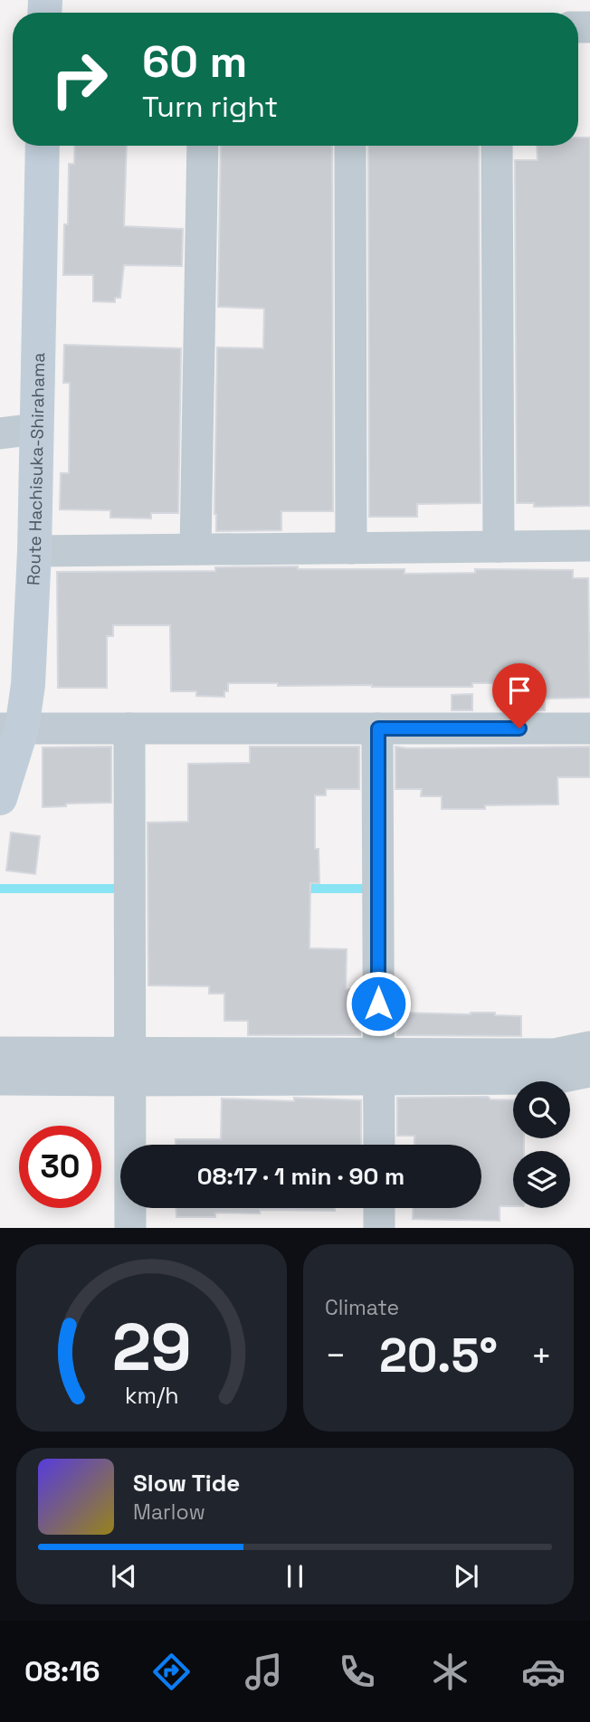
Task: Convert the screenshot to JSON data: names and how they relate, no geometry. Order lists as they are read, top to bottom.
{
  "streets": {
    "main road": ["Route Hachisuka-Shirahama"]
  },
  "page": {
    "turn": ["60 m", "Turn right"],
    "limit": "30",
    "trip": "08:17 · 1 min · 90 m",
    "tile": "Climate",
    "heat": ["−", "20.5°", "+"],
    "song": ["Slow Tide", "Marlow"],
    "tabs": "08:16",
    "gauge": ["29", "km/h"]
  }
}
